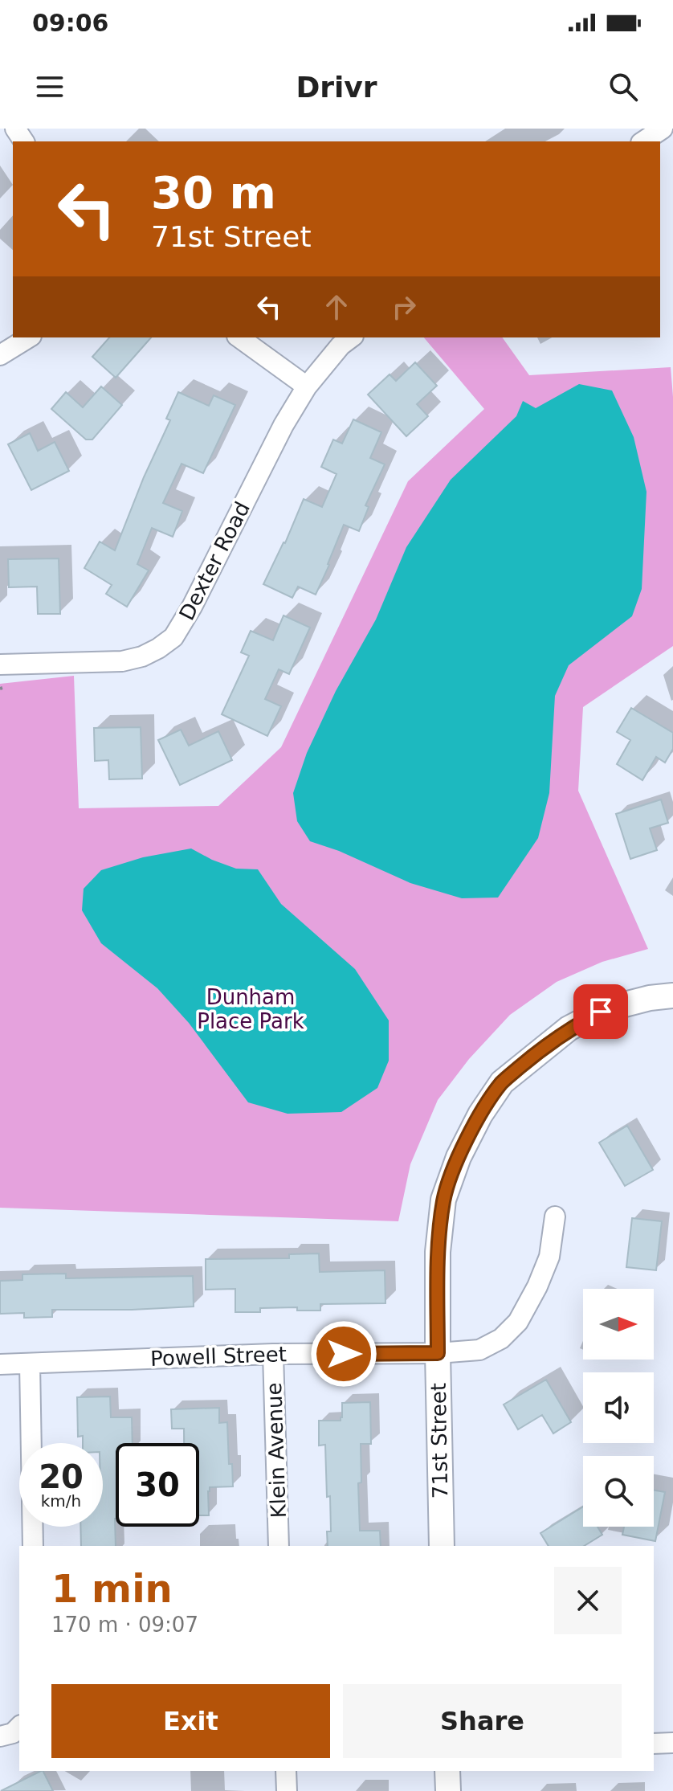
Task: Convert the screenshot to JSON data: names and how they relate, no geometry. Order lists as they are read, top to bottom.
{
  "streets": {
    "street": [
      "Dexter Road",
      "Powell Street",
      "71st Street",
      "Klein Avenue"
    ]
  },
  "crossings": [
    ["Powell Street", "71st Street"],
    ["Powell Street", "Klein Avenue"]
  ],
  "parks": ["Dunham Place Park"],
  "north": "right",
  "page": {
    "status": "09:06",
    "header": "Drivr",
    "turn": ["30 m", "71st Street"],
    "speed": "20 km/h",
    "limit": "30",
    "heading": ["1 min", "170 m · 09:07"],
    "buttons": ["Exit", "Share"]
  }
}
